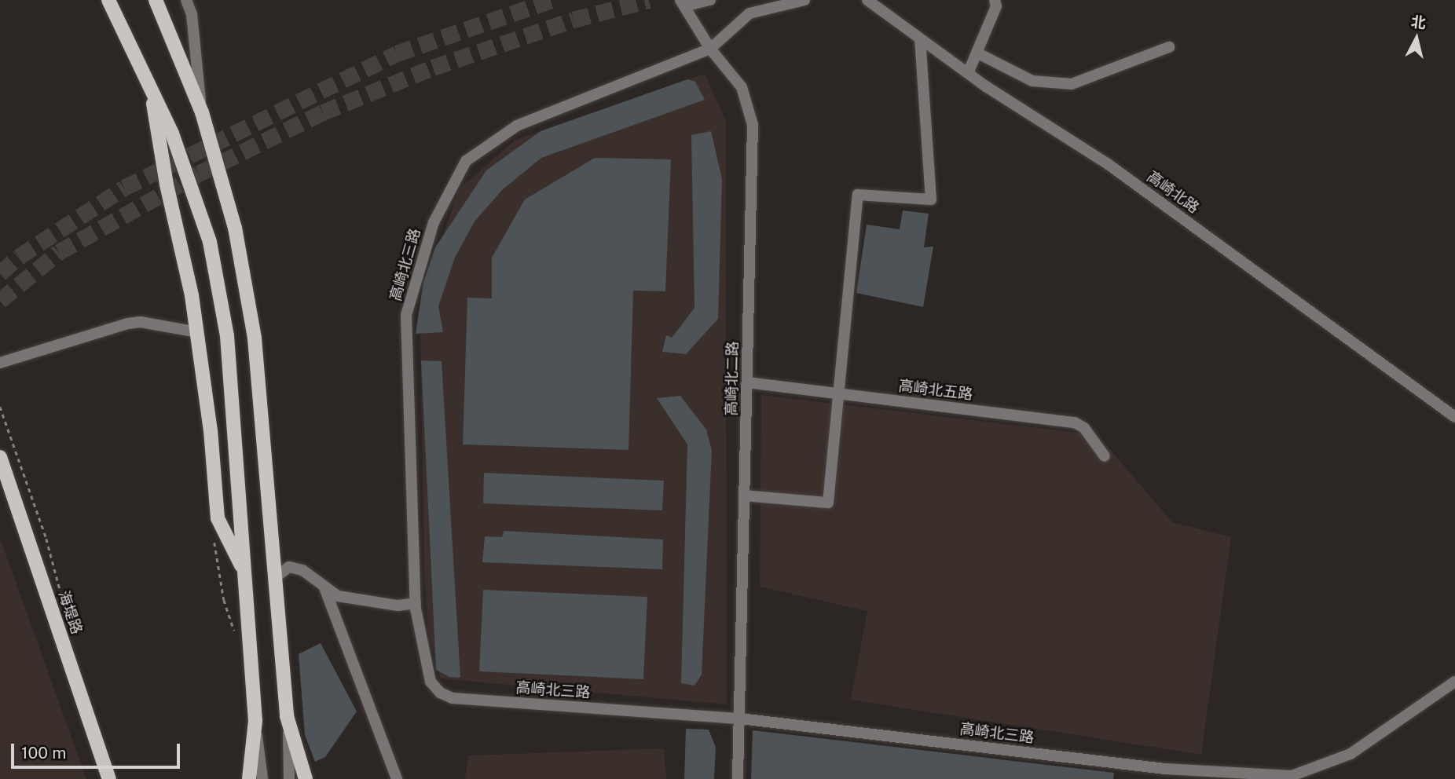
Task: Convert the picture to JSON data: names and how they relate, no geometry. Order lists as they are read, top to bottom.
{
  "streets": {
    "main road": ["海堤路"],
    "street": [
      "高崎北路",
      "高崎北三路",
      "高崎北二路",
      "高崎北五路"
    ]
  },
  "crossings": [
    ["高崎北三路", "高崎北二路"],
    ["高崎北二路", "高崎北五路"]
  ],
  "scale_bar": "100 m",
  "north": "top"
}
